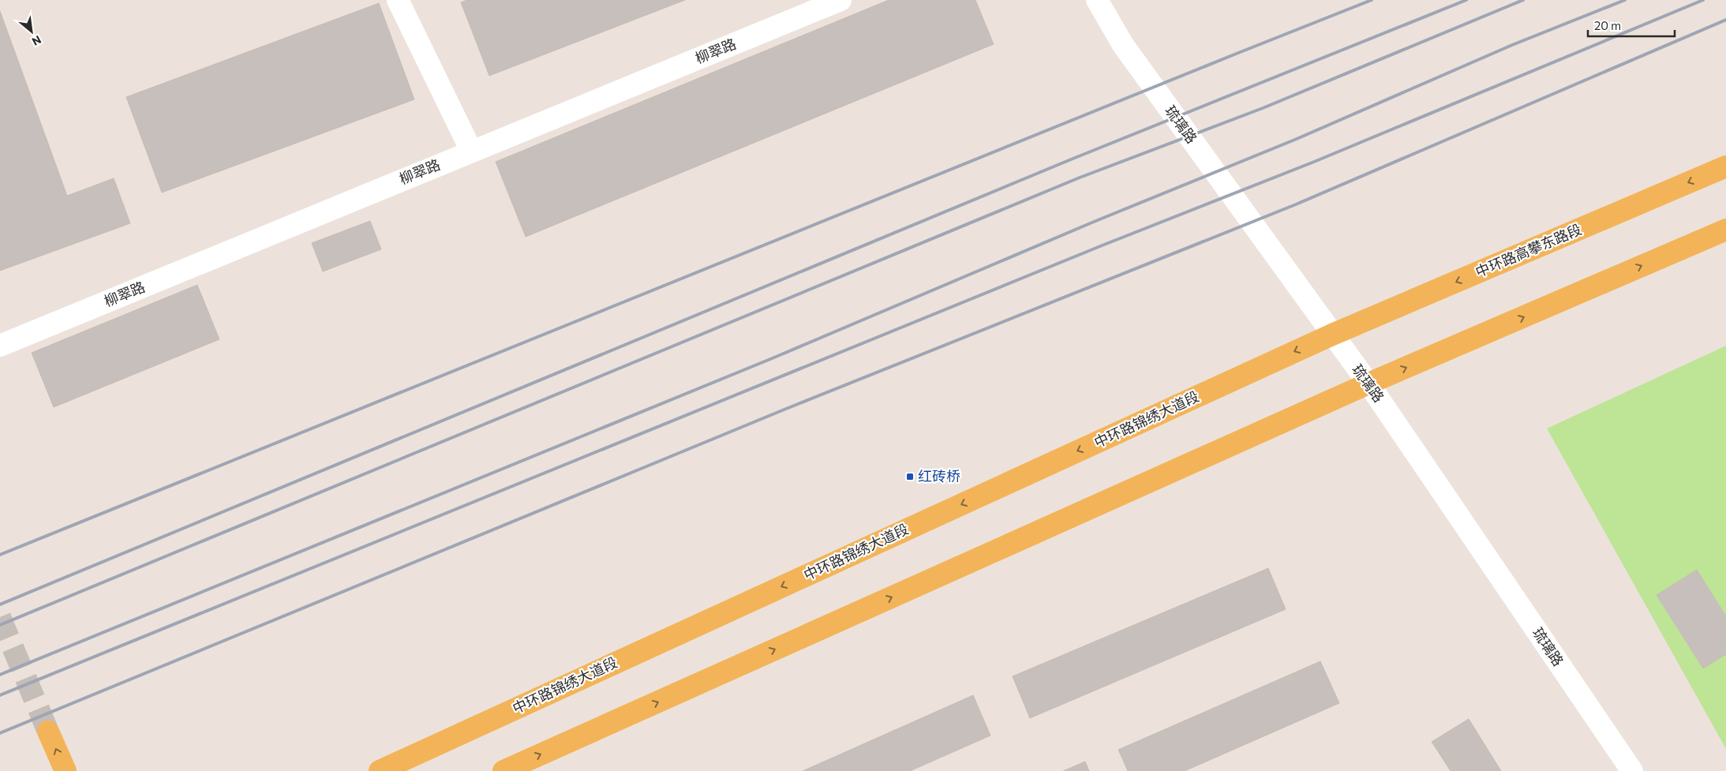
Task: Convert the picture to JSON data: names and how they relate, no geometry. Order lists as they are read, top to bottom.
{
  "streets": {
    "main road": ["中环路高攀东路段", "中环路锦绣大道段"],
    "street": ["柳翠路", "琉璃路"]
  },
  "crossings": [
    ["琉璃路", "中环路高攀东路段"],
    ["琉璃路", "中环路锦绣大道段"],
    ["中环路高攀东路段", "中环路锦绣大道段"]
  ],
  "places": {
    "transit": ["红砖桥"]
  },
  "scale_bar": "20 m",
  "north": "bottom right"
}
